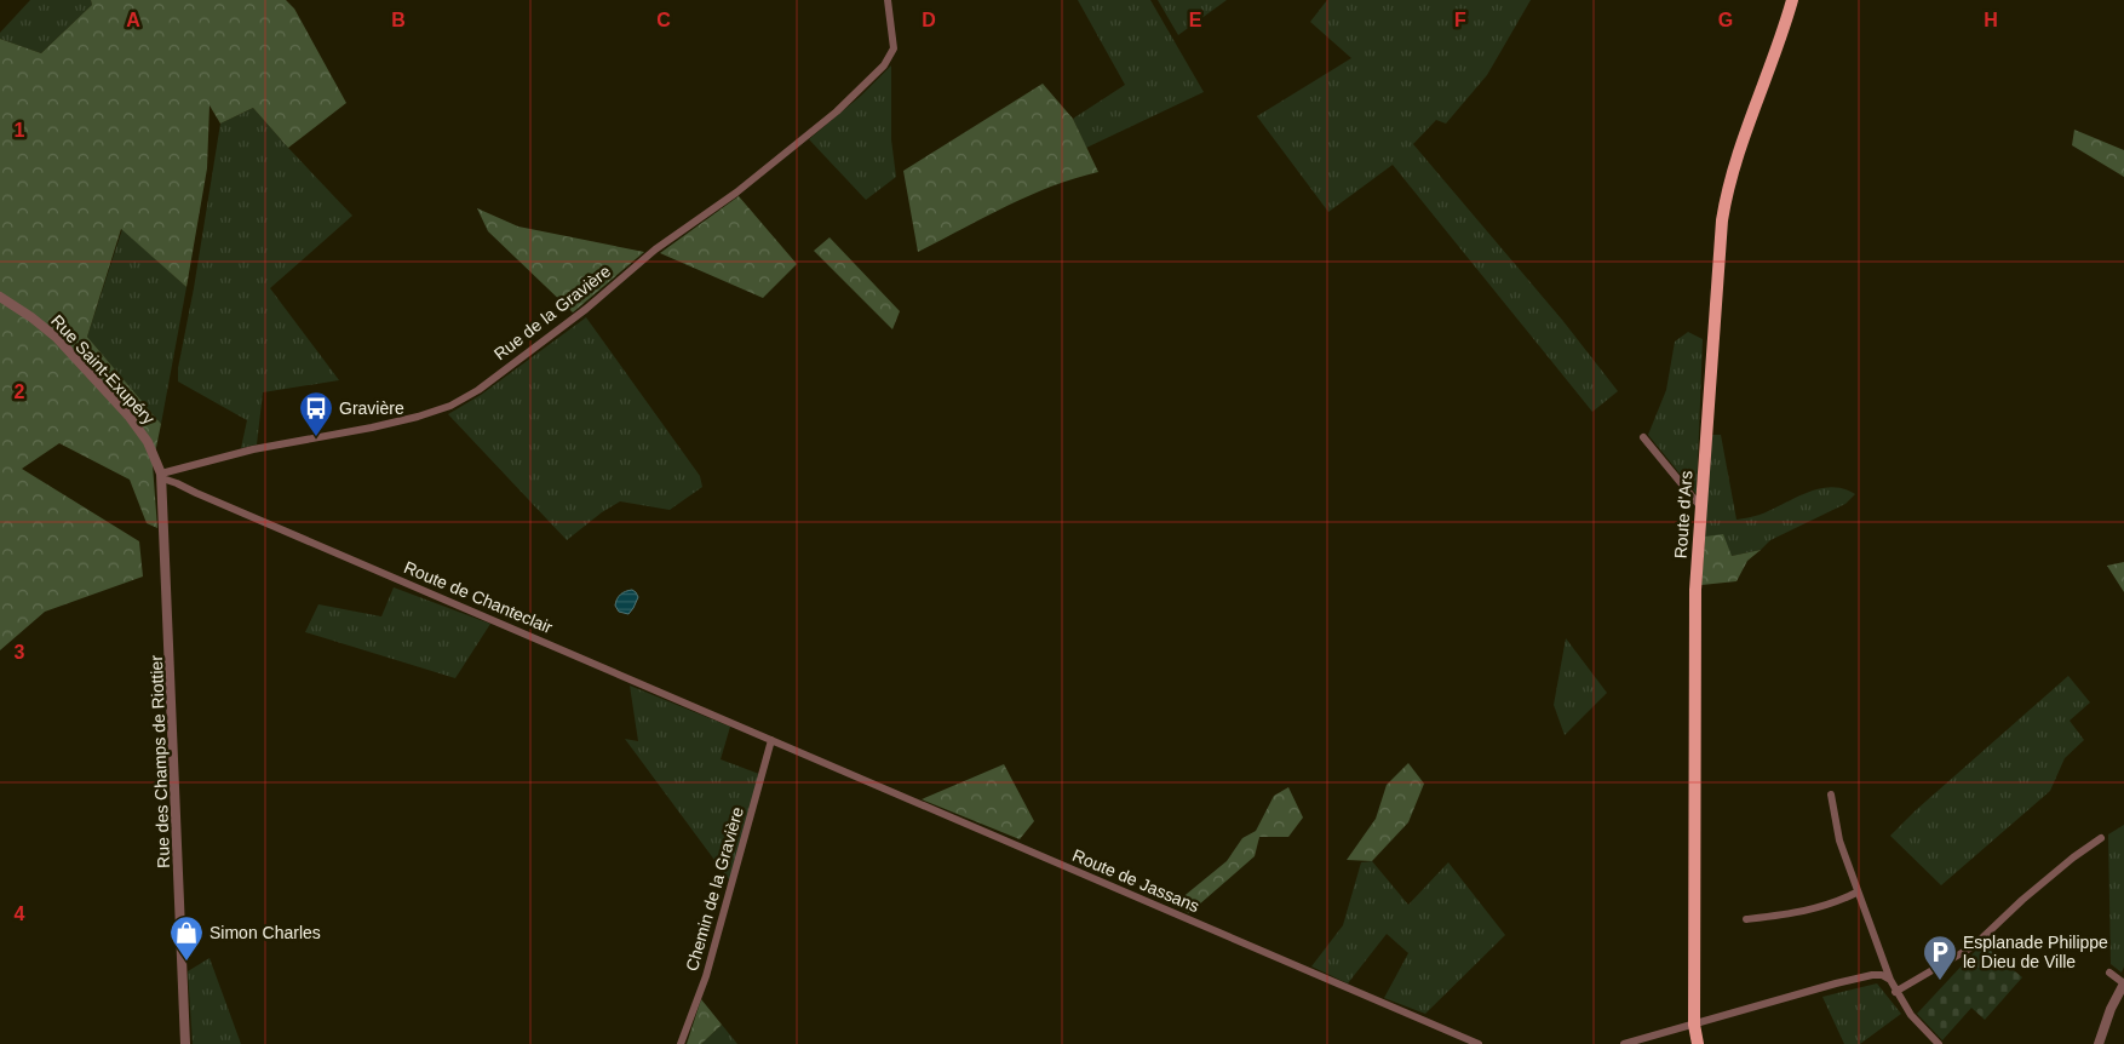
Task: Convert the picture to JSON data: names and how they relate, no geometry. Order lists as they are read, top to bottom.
{
  "streets": {
    "main road": ["Route d'Ars"],
    "street": [
      "Rue de la Gravière",
      "Rue Saint-Exupéry",
      "Route de Chanteclair",
      "Rue des Champs de Riottier",
      "Route de Jassans",
      "Chemin de la Gravière"
    ]
  },
  "crossings": [
    ["Rue de la Gravière", "Rue Saint-Exupéry"],
    ["Rue de la Gravière", "Route de Chanteclair"],
    ["Rue de la Gravière", "Rue des Champs de Riottier"],
    ["Rue Saint-Exupéry", "Route de Chanteclair"],
    ["Rue Saint-Exupéry", "Rue des Champs de Riottier"],
    ["Route de Chanteclair", "Rue des Champs de Riottier"],
    ["Route de Chanteclair", "Route de Jassans"],
    ["Route de Chanteclair", "Chemin de la Gravière"]
  ],
  "places": {
    "bus stop": ["Gravière"],
    "shop": ["Simon Charles"],
    "parking": ["Esplanade Philippe le Dieu de Ville"]
  },
  "grid": {
    "columns": [
      "A",
      "B",
      "C",
      "D",
      "E",
      "F",
      "G",
      "H"
    ],
    "rows": [
      "1",
      "2",
      "3",
      "4"
    ]
  }
}
